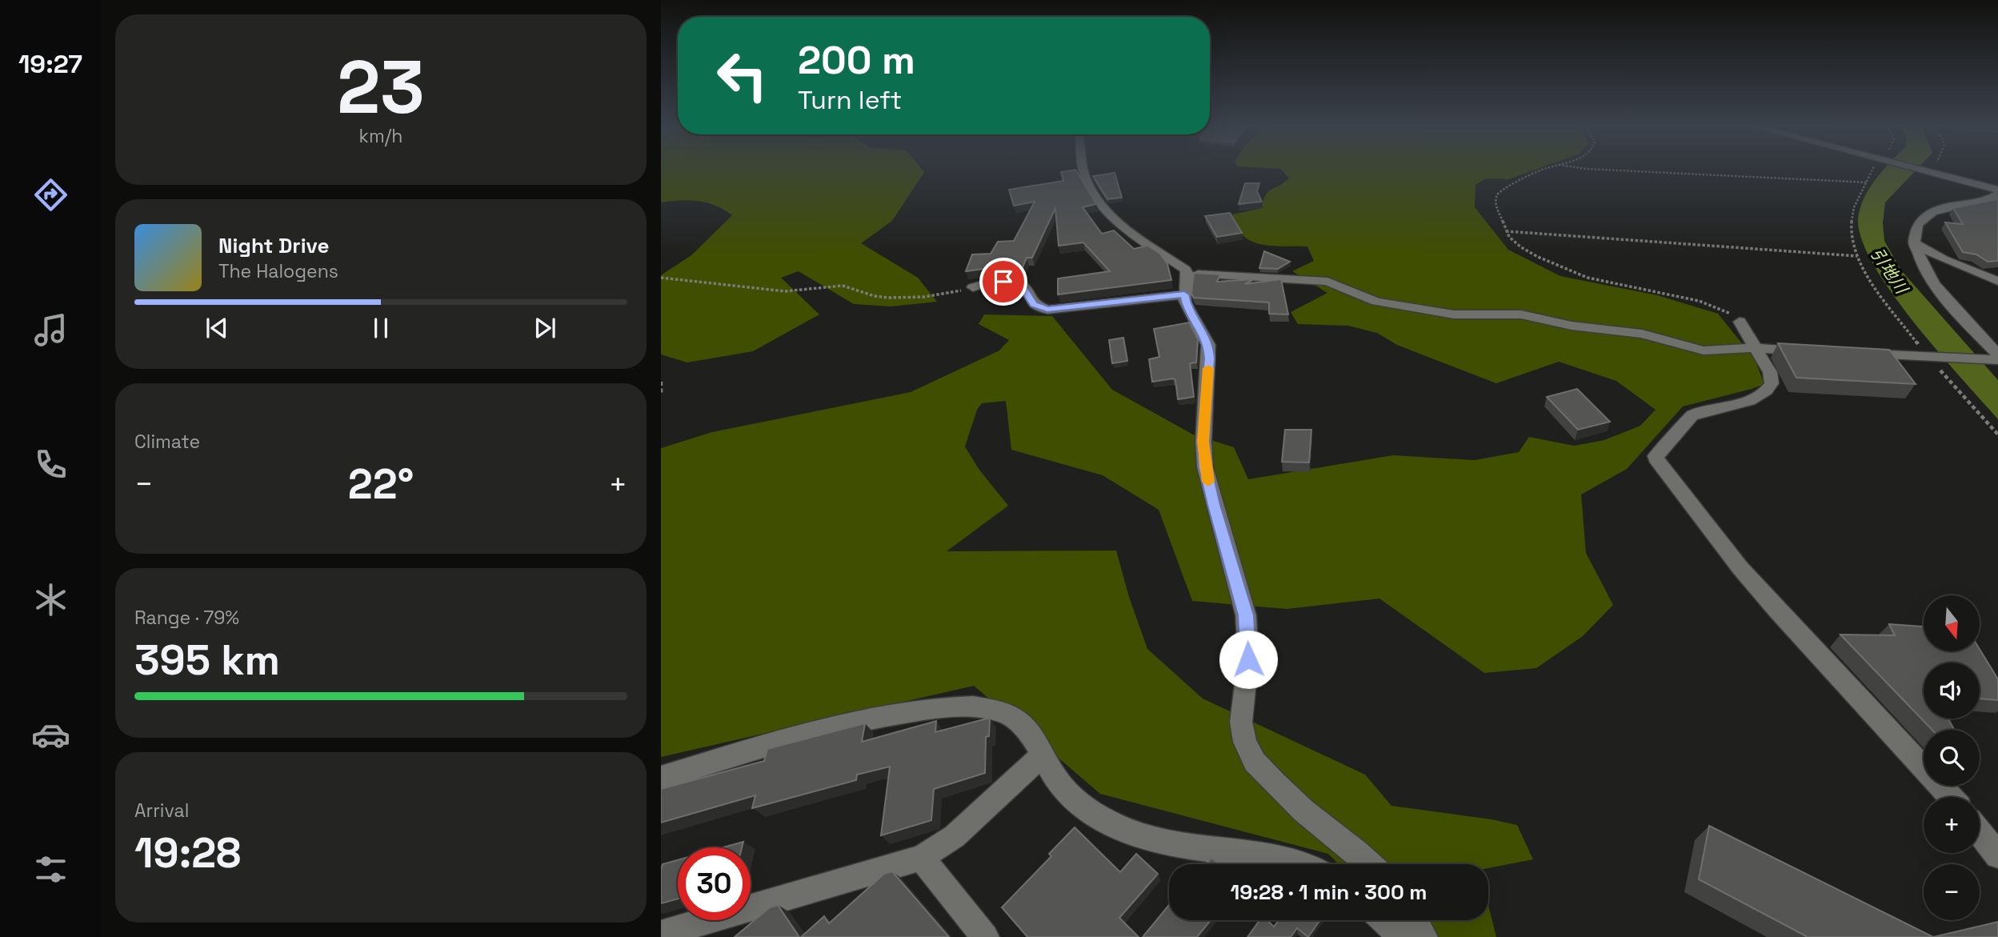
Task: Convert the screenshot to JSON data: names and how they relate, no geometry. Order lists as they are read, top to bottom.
{
  "water": ["引地川"],
  "north": "bottom",
  "page": {
    "tabs": "19:27",
    "tile": [
      ["23", "km/h"],
      "Climate",
      ["Range · 79%", "395 km"],
      ["Arrival", "19:28"]
    ],
    "turn": ["200 m", "Turn left"],
    "song": ["Night Drive", "The Halogens"],
    "heat": ["−", "22°", "+"],
    "map_buttons": ["+", "−"],
    "limit": "30",
    "trip": "19:28 · 1 min · 300 m"
  }
}
